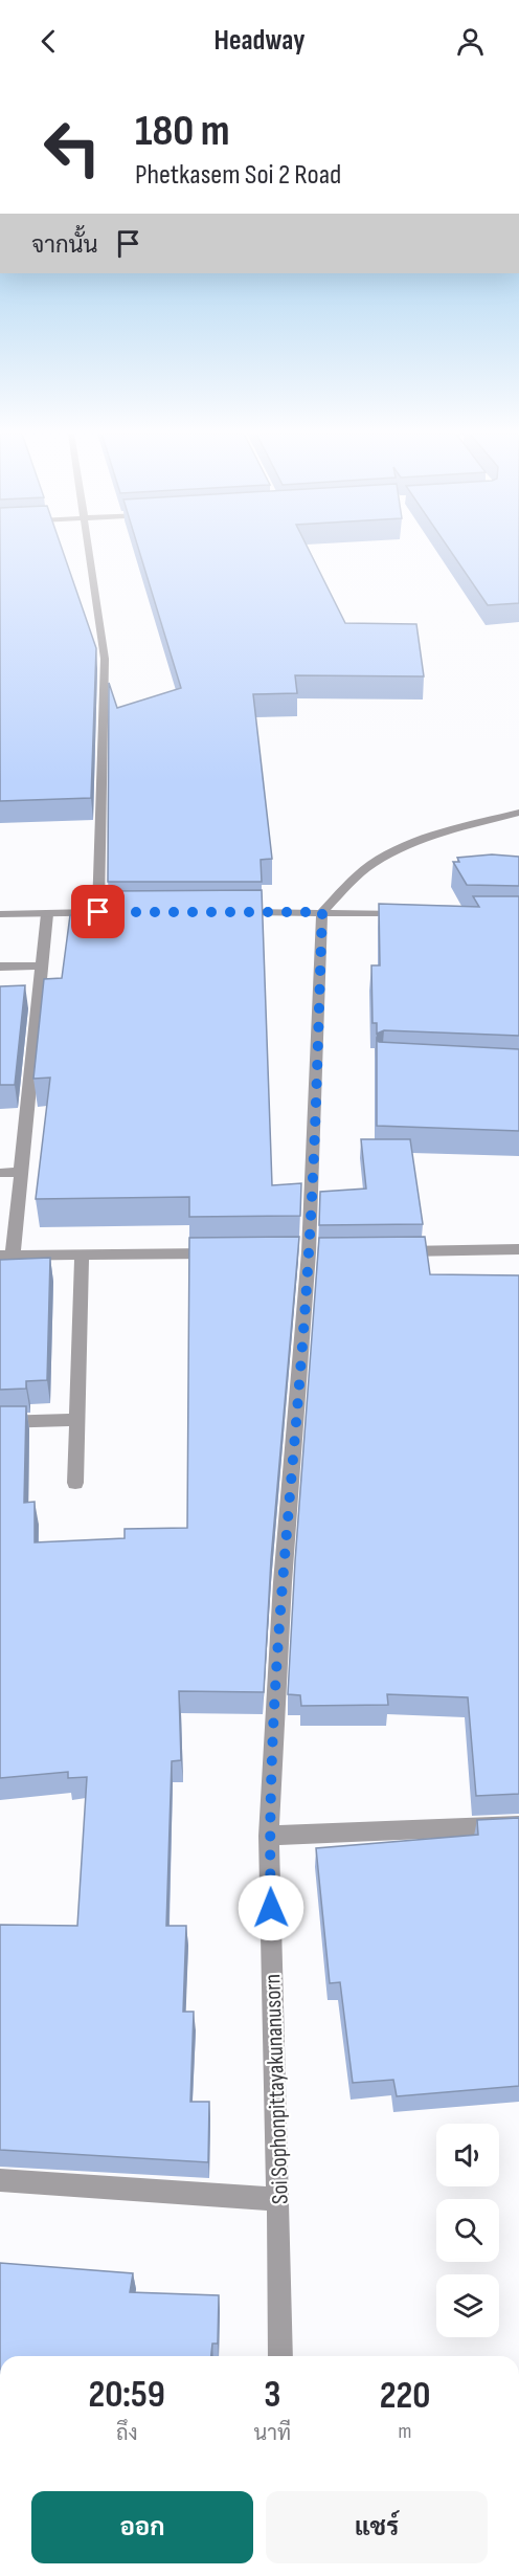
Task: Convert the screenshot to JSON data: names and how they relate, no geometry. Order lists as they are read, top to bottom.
{
  "streets": {
    "street": ["Soi Sophonpittayakunanusorn"]
  },
  "page": {
    "header": "Headway",
    "turn": ["180 m", "Phetkasem Soi 2 Road"],
    "then": "จากนั้น",
    "eta": [
      "20:59",
      "ถึง",
      "3",
      "นาที",
      "220",
      "m"
    ],
    "buttons": ["ออก", "แชร์"]
  }
}
